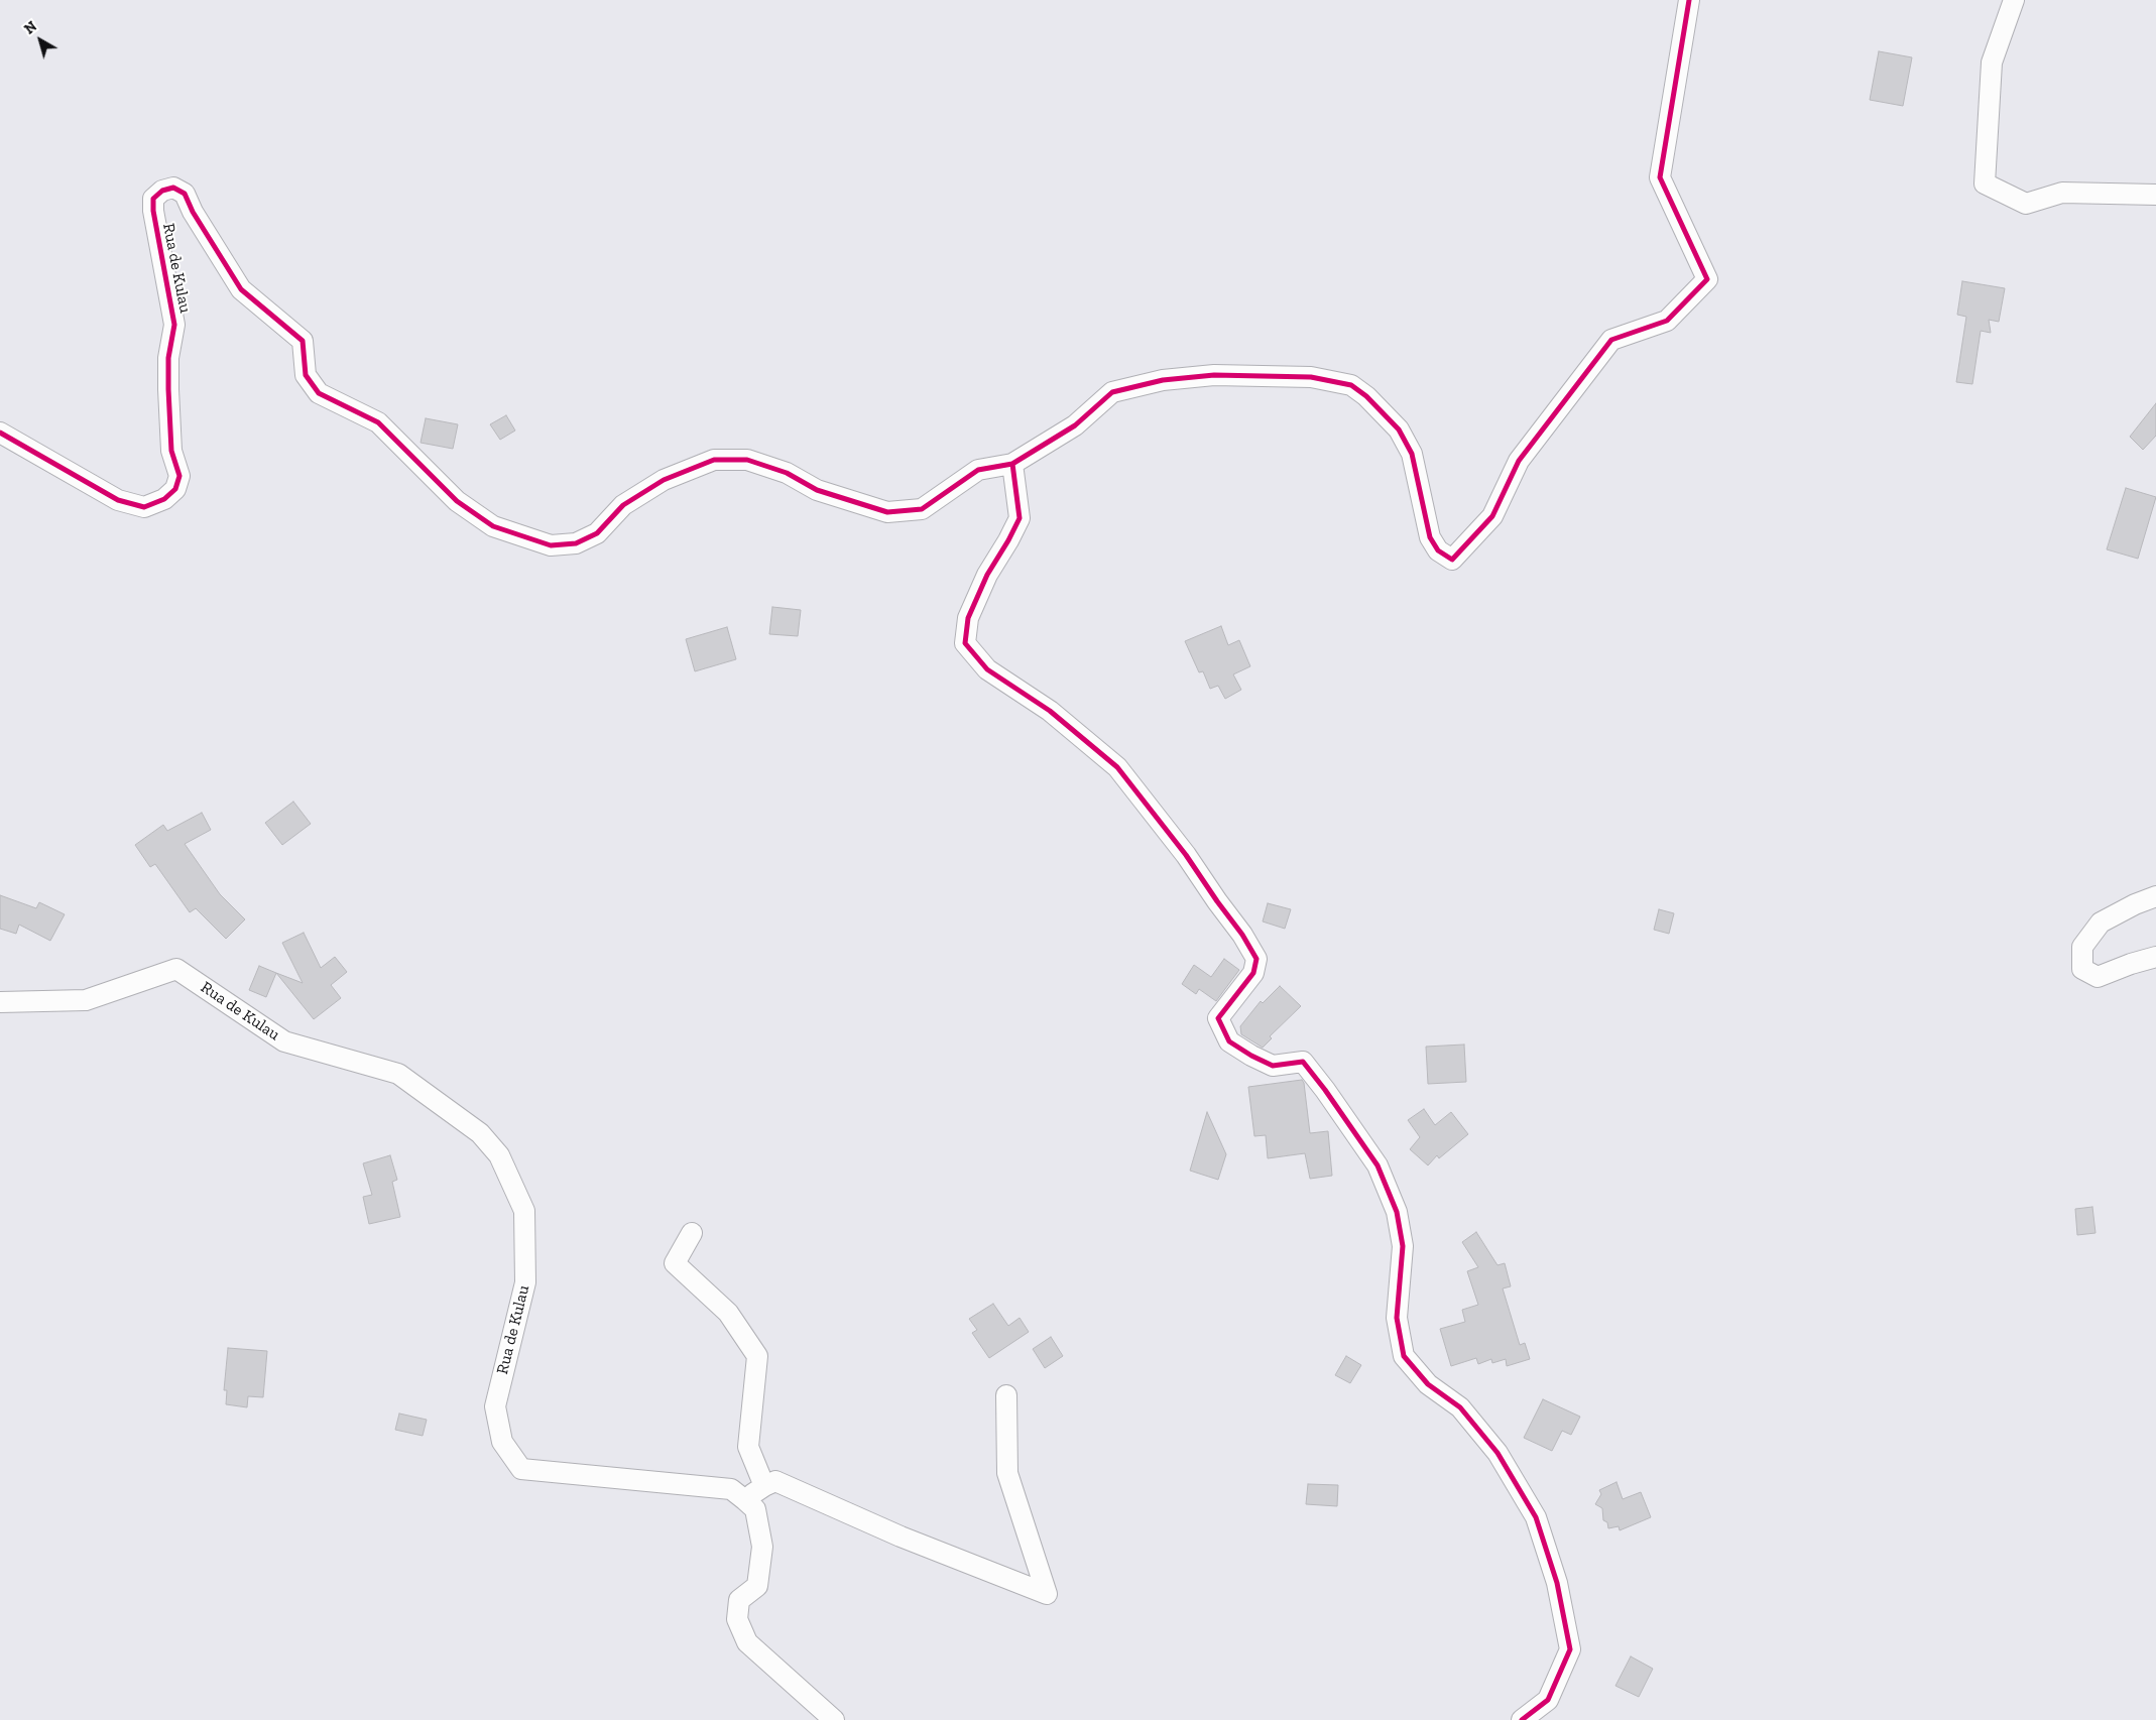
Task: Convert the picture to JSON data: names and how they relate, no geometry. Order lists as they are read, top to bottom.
{
  "streets": {
    "street": ["Rua de Kulau"]
  },
  "north": "top left"
}
